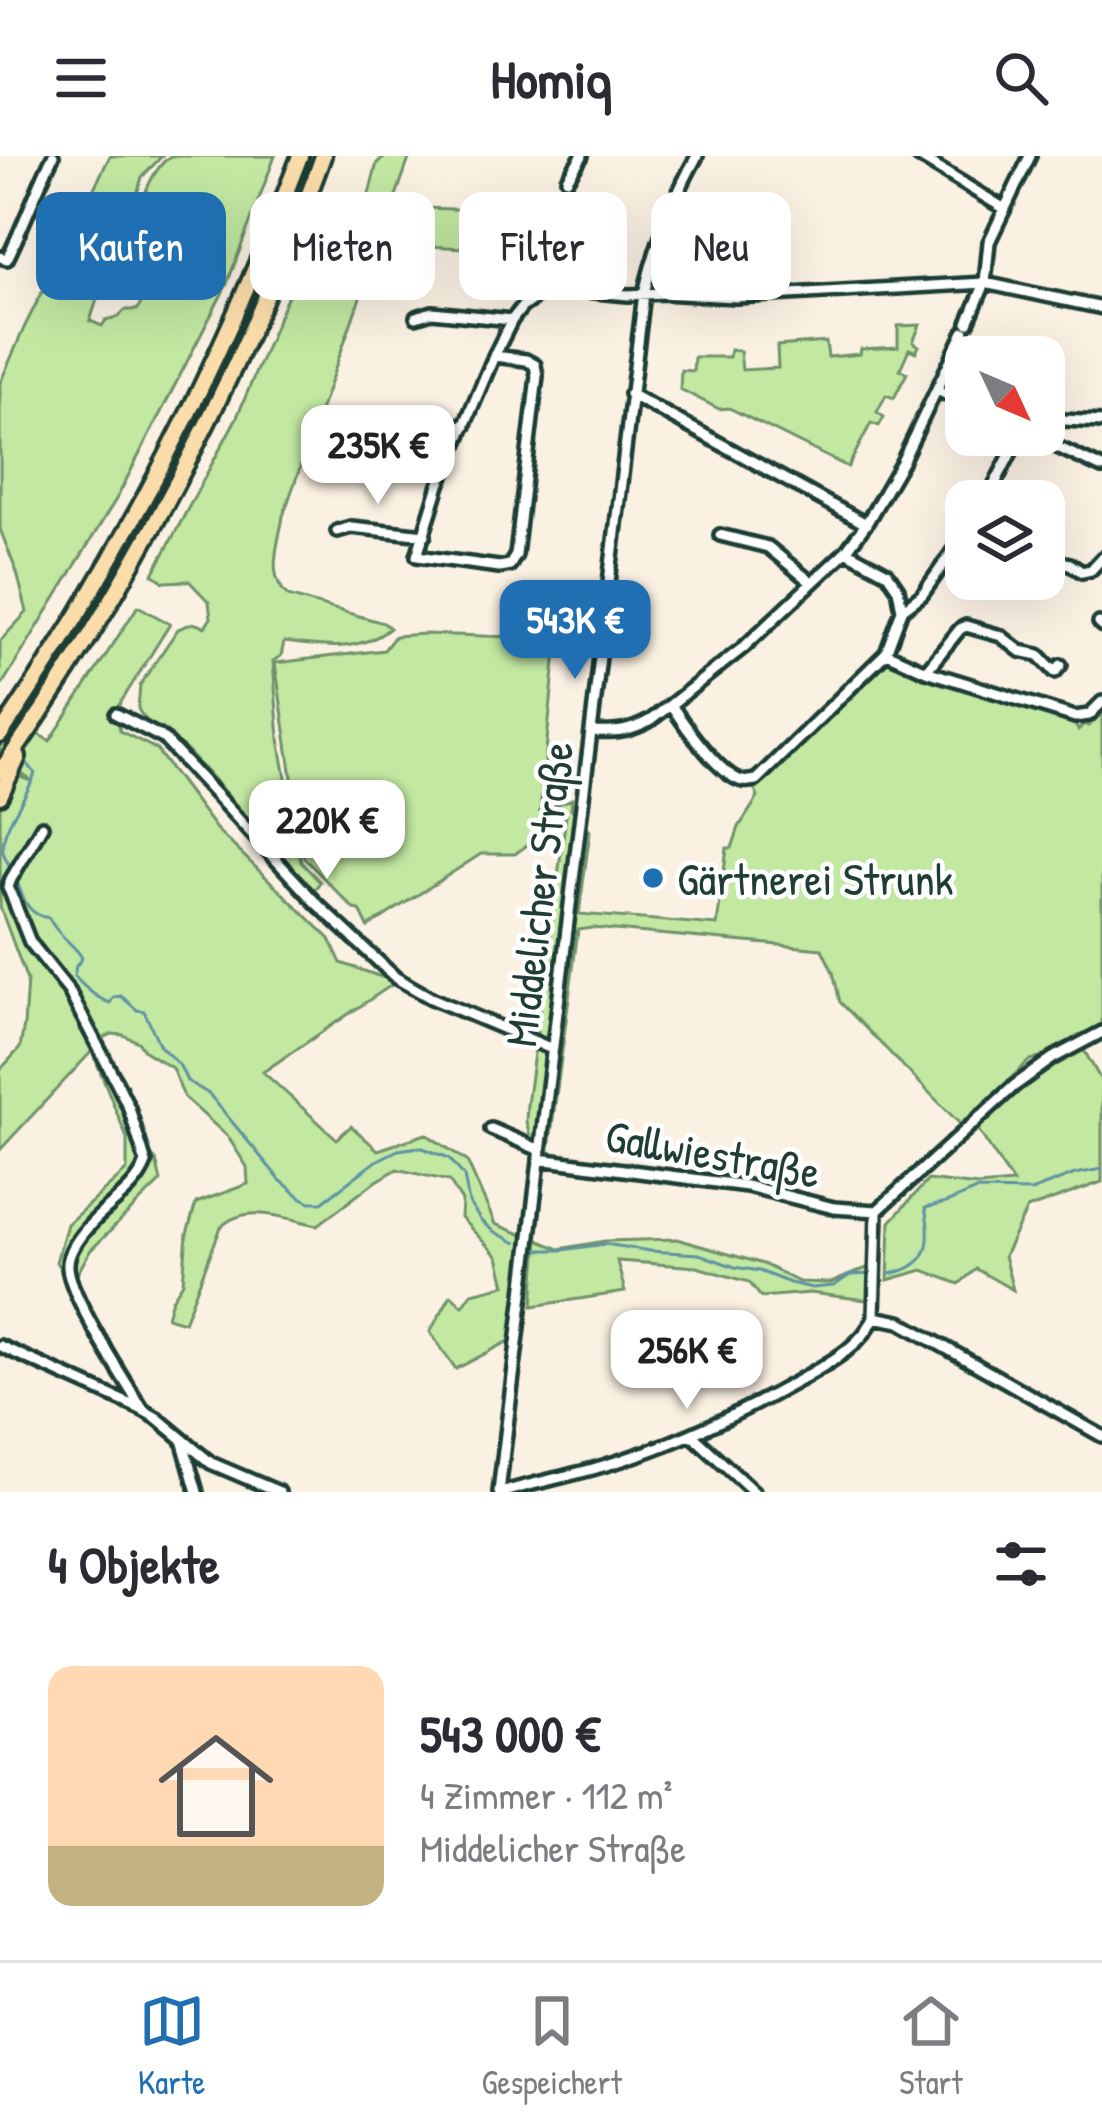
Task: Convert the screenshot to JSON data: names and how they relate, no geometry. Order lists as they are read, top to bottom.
{
  "streets": {
    "street": ["Middelicher Straße", "Gallwiestraße"]
  },
  "crossings": [
    ["Middelicher Straße", "Gallwiestraße"]
  ],
  "places": ["Gärtnerei Strunk"],
  "north": "bottom right",
  "page": {
    "header": "Homiq",
    "chip": [
      "Kaufen",
      "Mieten",
      "Filter",
      "Neu"
    ],
    "price": [
      "235K €",
      "543K €",
      "220K €",
      "256K €"
    ],
    "heading": "4 Objekte",
    "list": [
      {
        "name": "543 000 €",
        "note": "4 Zimmer · 112 m² · Middelicher Straße"
      }
    ],
    "tabs": ["Karte", "Gespeichert", "Start"]
  }
}
